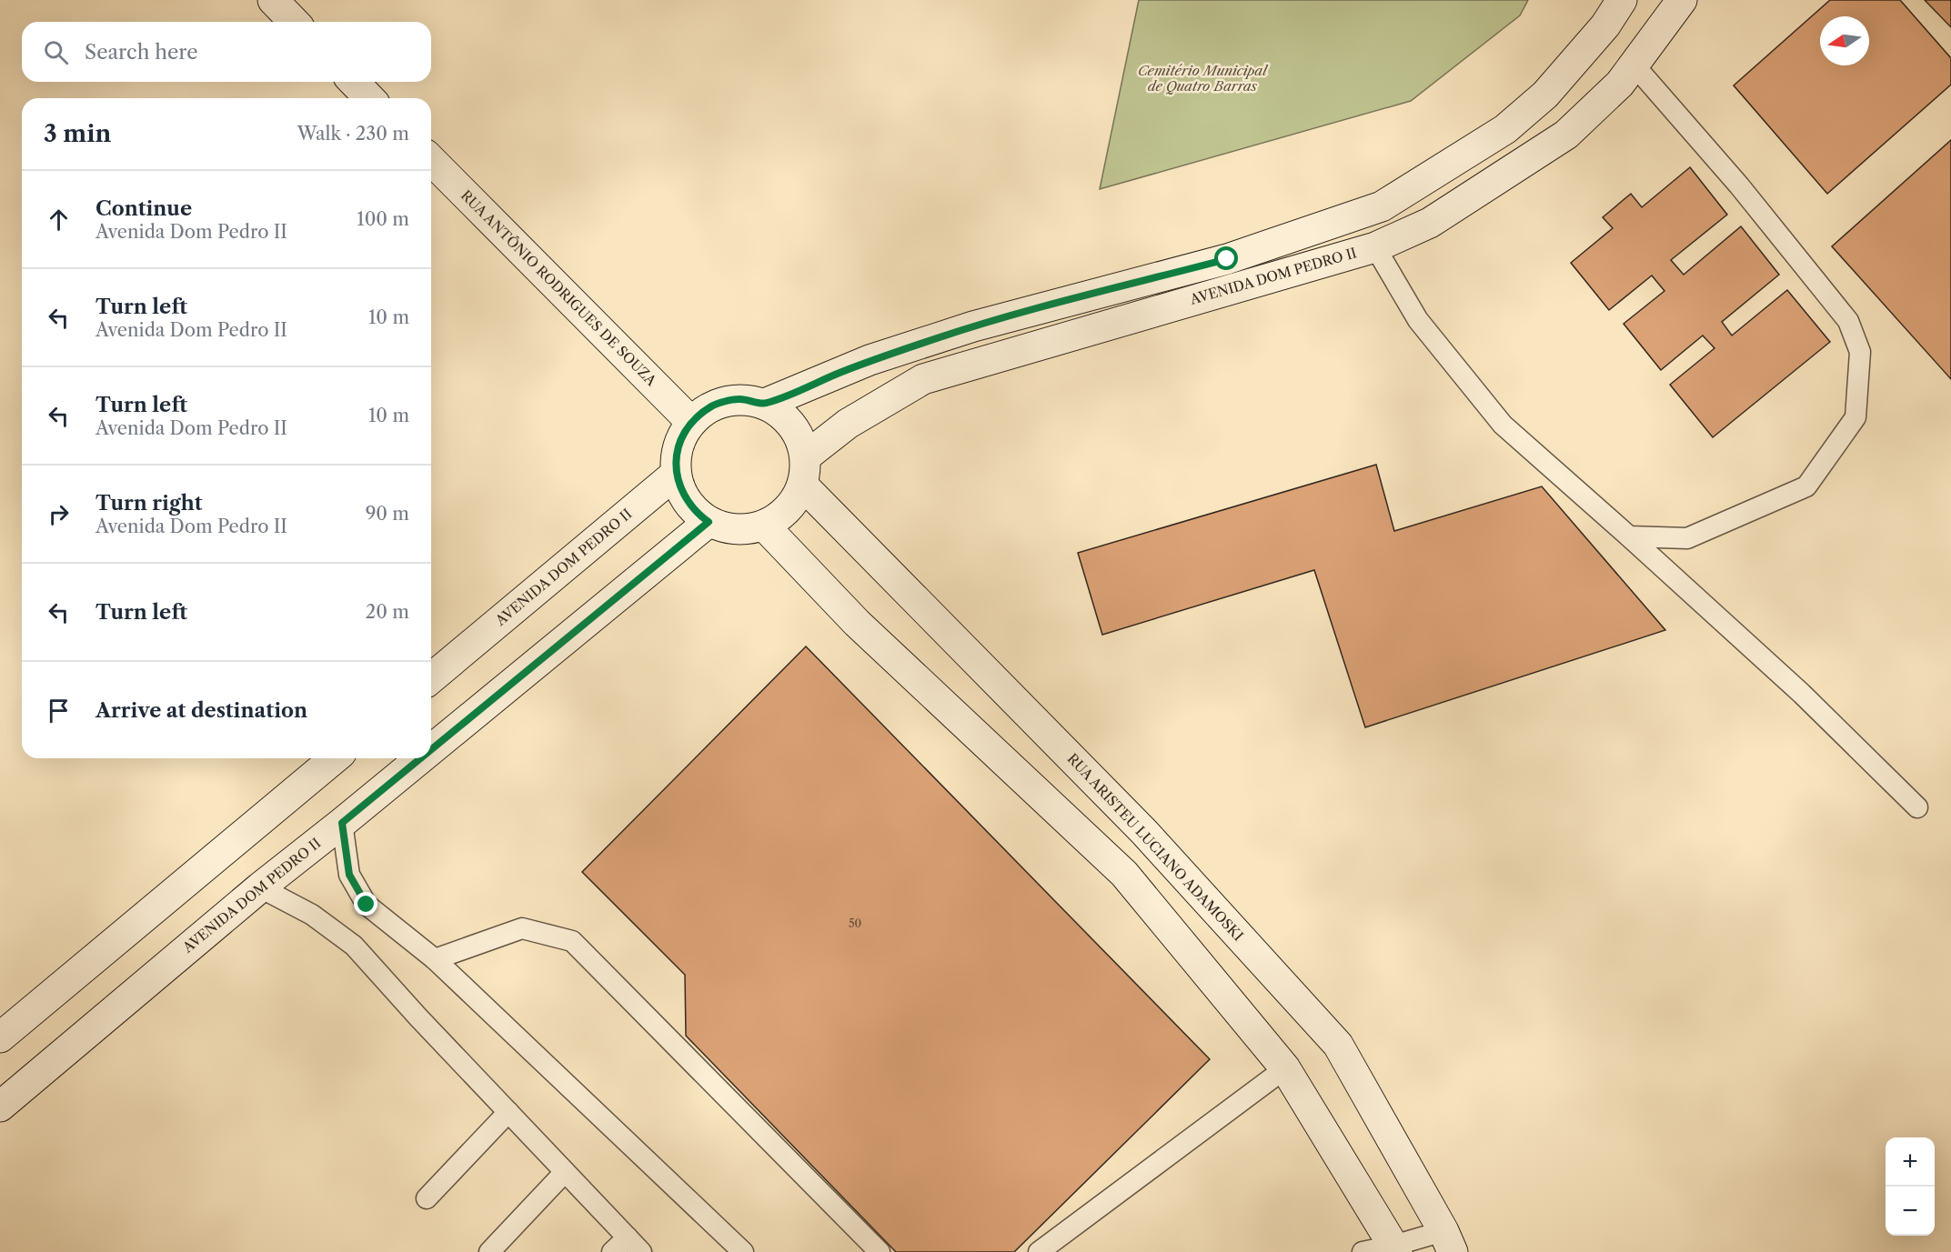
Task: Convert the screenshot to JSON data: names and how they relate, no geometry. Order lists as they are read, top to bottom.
{
  "streets": {
    "main road": ["AVENIDA DOM PEDRO II", "RUA ANTÔNIO RODRIGUES DE SOUZA", "RUA ARISTEU LUCIANO ADAMOSKI"]
  },
  "crossings": [
    ["AVENIDA DOM PEDRO II", "RUA ANTÔNIO RODRIGUES DE SOUZA"],
    ["AVENIDA DOM PEDRO II", "RUA ARISTEU LUCIANO ADAMOSKI"],
    ["RUA ANTÔNIO RODRIGUES DE SOUZA", "RUA ARISTEU LUCIANO ADAMOSKI"]
  ],
  "parks": ["Cemitério Municipal de Quatro Barras"],
  "house_numbers": ["50"],
  "north": "left",
  "page": {
    "search": "Search here",
    "heading": ["3 min", "Walk · 230 m"],
    "list": [
      ["Continue", "Avenida Dom Pedro II", "100 m"],
      ["Turn left", "Avenida Dom Pedro II", "10 m"],
      ["Turn left", "Avenida Dom Pedro II", "10 m"],
      ["Turn right", "Avenida Dom Pedro II", "90 m"],
      ["Turn left", "20 m"],
      "Arrive at destination"
    ],
    "map_buttons": ["+", "−"]
  }
}
